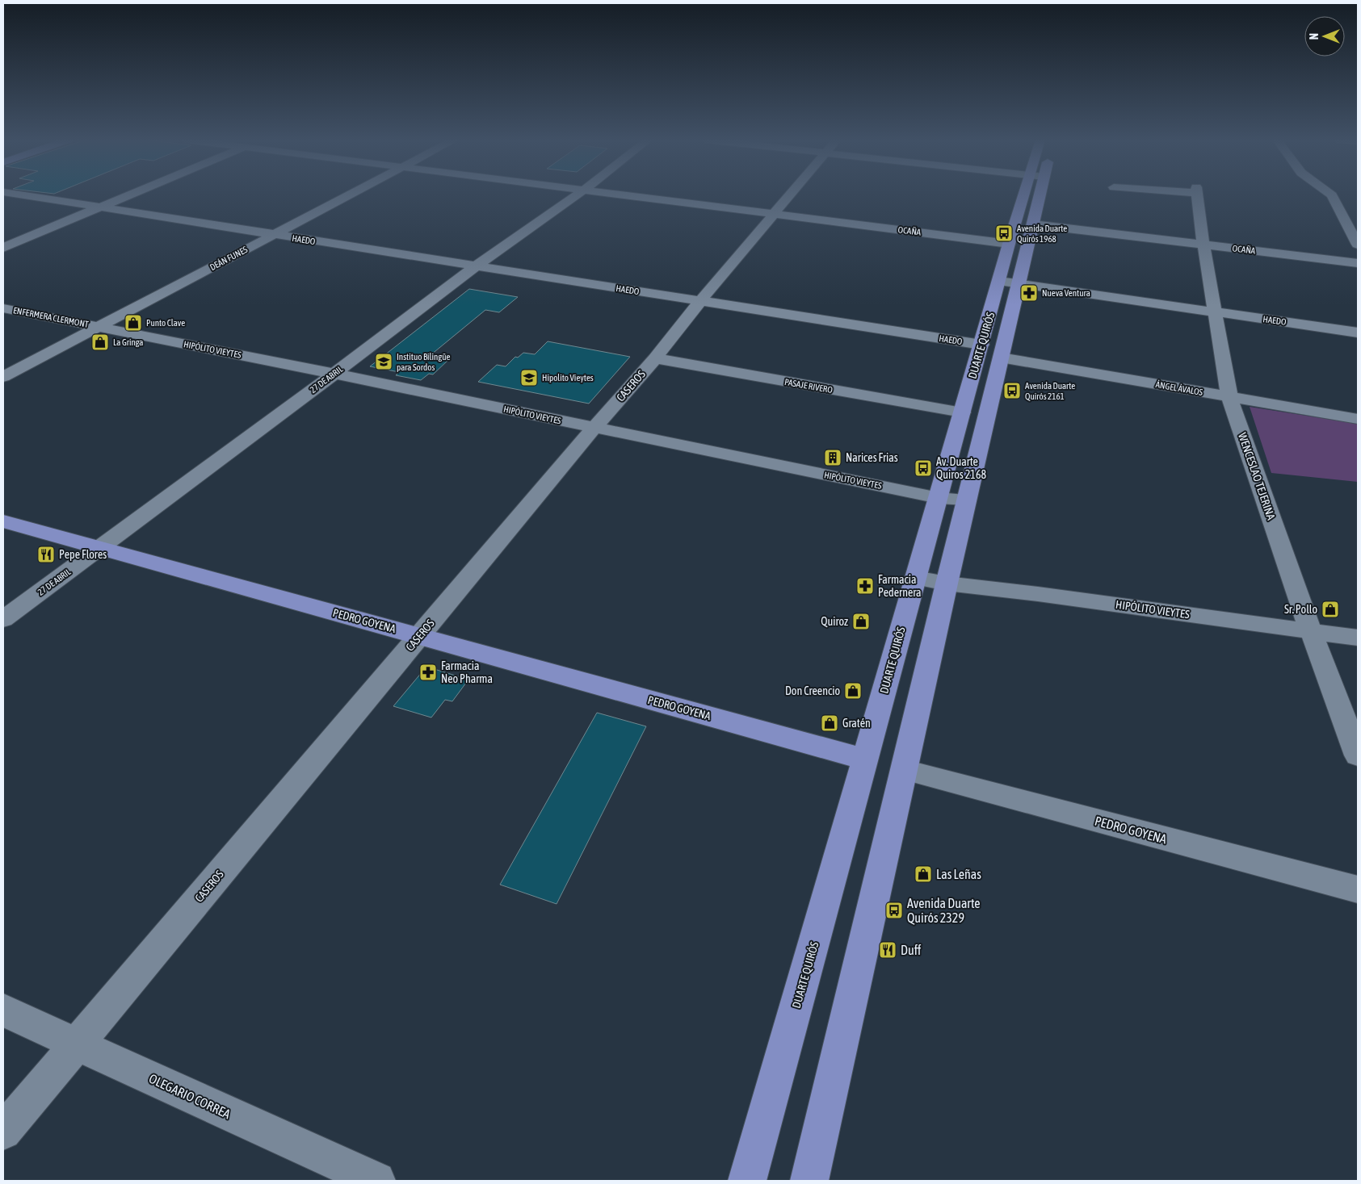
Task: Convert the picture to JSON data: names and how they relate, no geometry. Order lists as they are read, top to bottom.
{
  "streets": {
    "main road": ["DUARTE QUIRÓS", "PEDRO GOYENA"],
    "street": [
      "OCAÑA",
      "HAEDO",
      "DEÁN FUNES",
      "ENFERMERA CLERMONT",
      "HIPÓLITO VIEYTES",
      "27 DE ABRIL",
      "CASEROS",
      "PASAJE RIVERO",
      "ÁNGEL ÁVALOS",
      "WENCESLAO TEJERINA",
      "OLEGARIO CORREA"
    ]
  },
  "crossings": [
    ["OCAÑA", "DUARTE QUIRÓS"],
    ["OCAÑA", "CASEROS"],
    ["OCAÑA", "WENCESLAO TEJERINA"],
    ["HAEDO", "DEÁN FUNES"],
    ["HAEDO", "DUARTE QUIRÓS"],
    ["HAEDO", "27 DE ABRIL"],
    ["HAEDO", "CASEROS"],
    ["HAEDO", "WENCESLAO TEJERINA"],
    ["DEÁN FUNES", "ENFERMERA CLERMONT"],
    ["DEÁN FUNES", "HIPÓLITO VIEYTES"],
    ["ENFERMERA CLERMONT", "HIPÓLITO VIEYTES"],
    ["DUARTE QUIRÓS", "HIPÓLITO VIEYTES"],
    ["DUARTE QUIRÓS", "PASAJE RIVERO"],
    ["DUARTE QUIRÓS", "ÁNGEL ÁVALOS"],
    ["DUARTE QUIRÓS", "PEDRO GOYENA"],
    ["HIPÓLITO VIEYTES", "27 DE ABRIL"],
    ["HIPÓLITO VIEYTES", "CASEROS"],
    ["HIPÓLITO VIEYTES", "WENCESLAO TEJERINA"],
    ["27 DE ABRIL", "PEDRO GOYENA"],
    ["CASEROS", "PASAJE RIVERO"],
    ["CASEROS", "PEDRO GOYENA"],
    ["CASEROS", "OLEGARIO CORREA"],
    ["ÁNGEL ÁVALOS", "WENCESLAO TEJERINA"]
  ],
  "places": {
    "bus stop": [
      "Avenida Duarte Quirós 1968",
      "Avenida Duarte Quirós 2161",
      "Av. Duarte Quiros 2168",
      "Avenida Duarte Quirós 2329"
    ],
    "pharmacy": ["Nueva Ventura", "Farmacia Pedernera", "Farmacia Neo Pharma"],
    "shop": [
      "Punto Clave",
      "La Gringa",
      "Sr. Pollo",
      "Quiroz",
      "Don Creencio",
      "Gratén",
      "Las Leñas"
    ],
    "school or university": ["Instituo Bilingüe para Sordos", "Hipolito Vieytes"],
    "building": ["Narices Frias"],
    "restaurant": ["Pepe Flores", "Duff"]
  },
  "north": "left"
}
